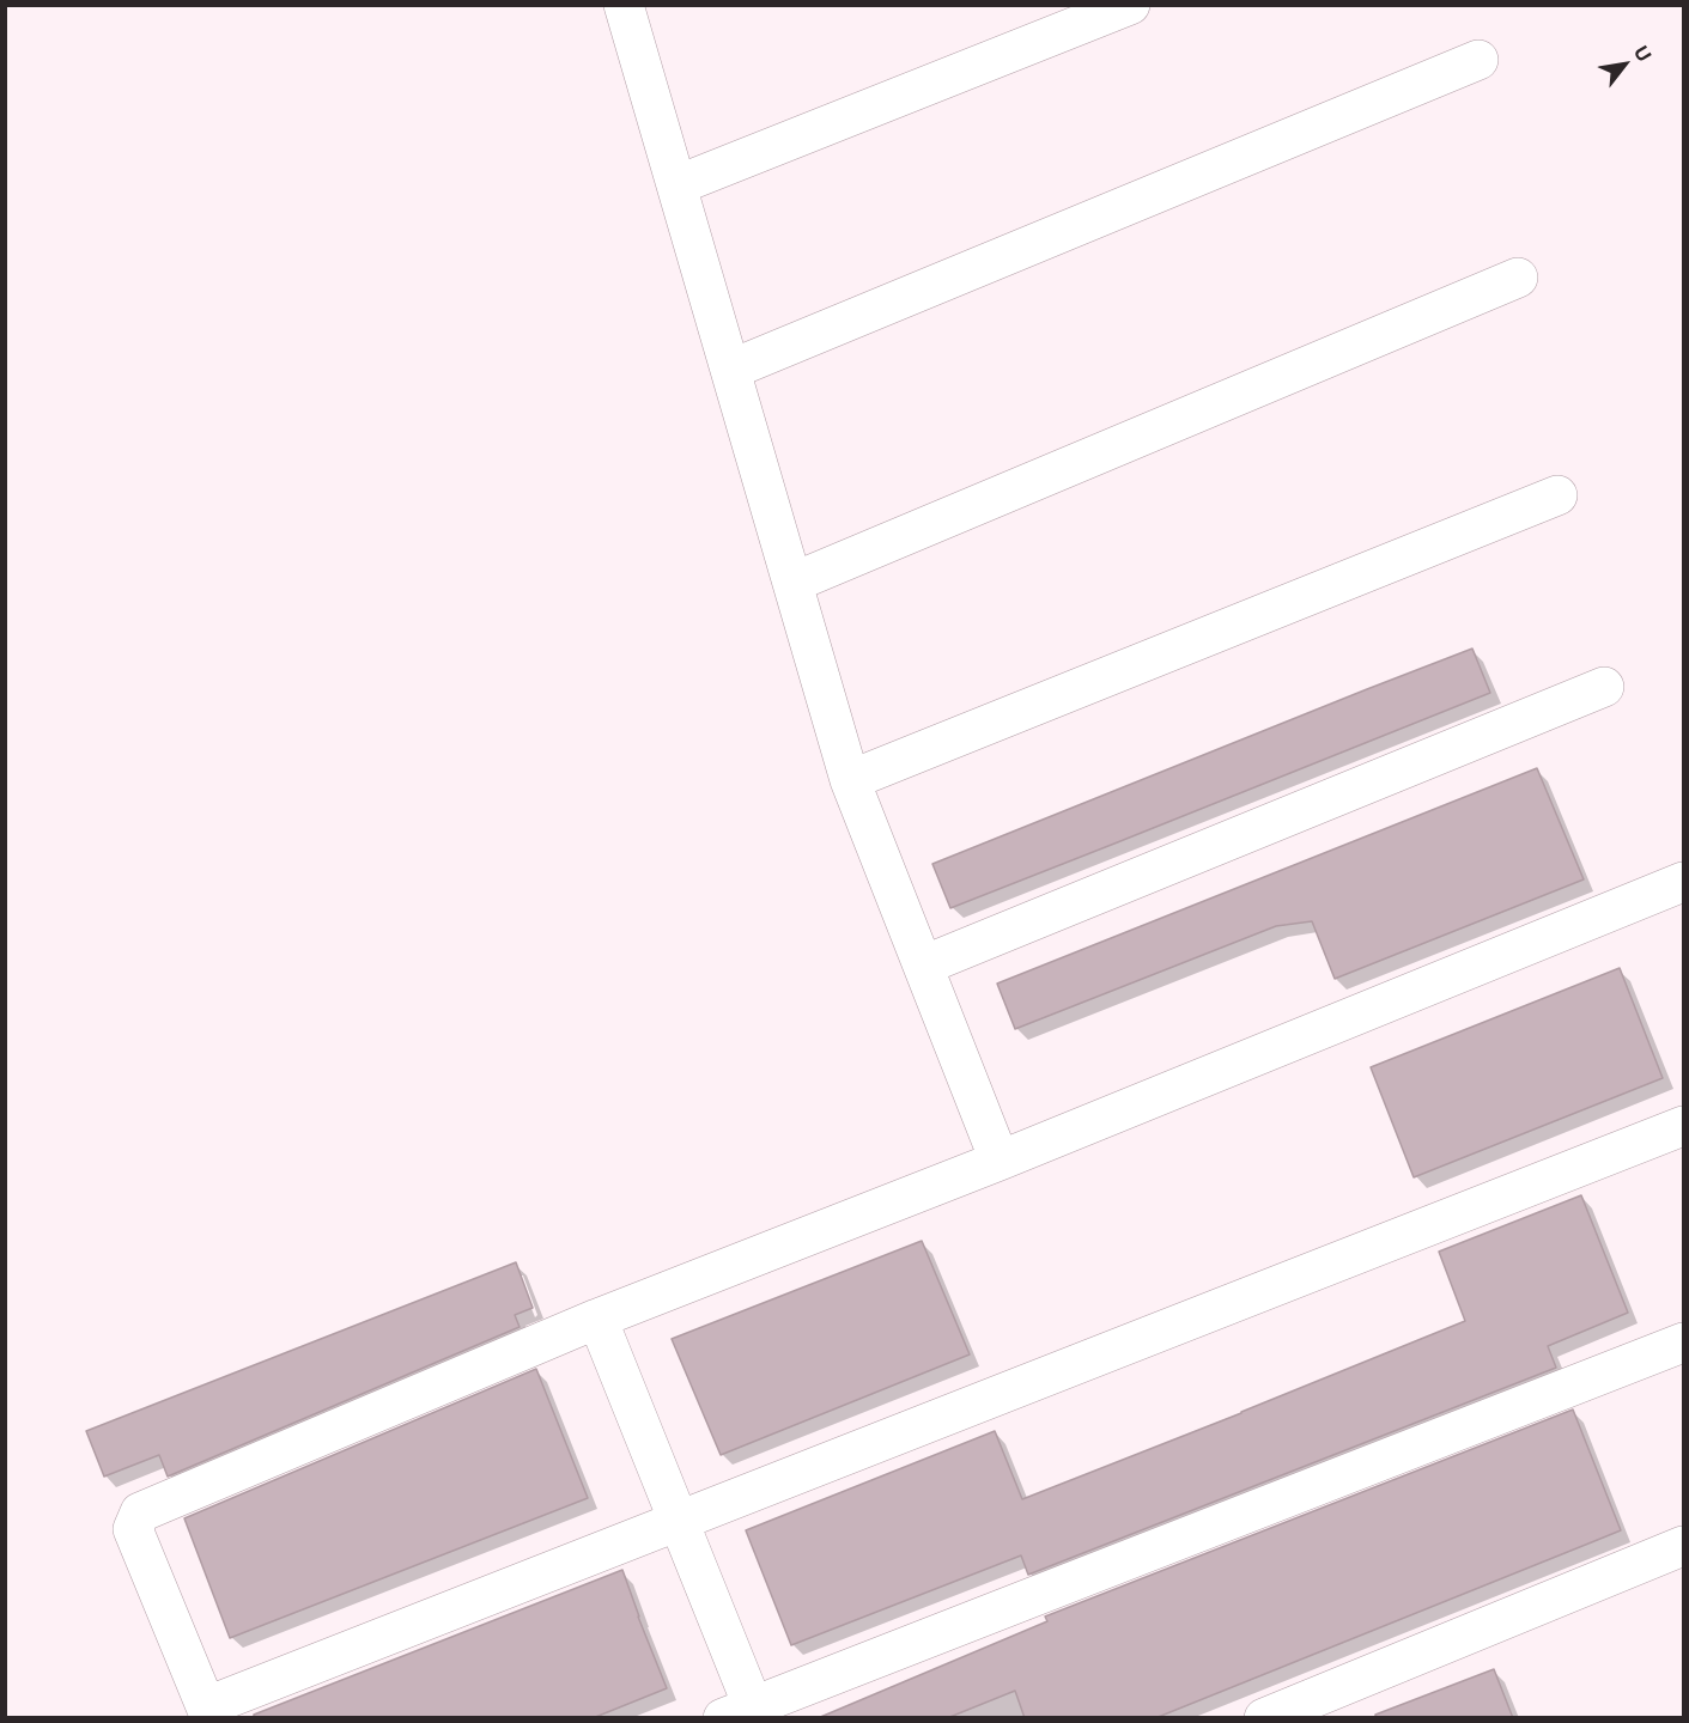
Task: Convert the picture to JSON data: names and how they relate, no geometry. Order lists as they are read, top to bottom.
{
  "north": "top right"
}
